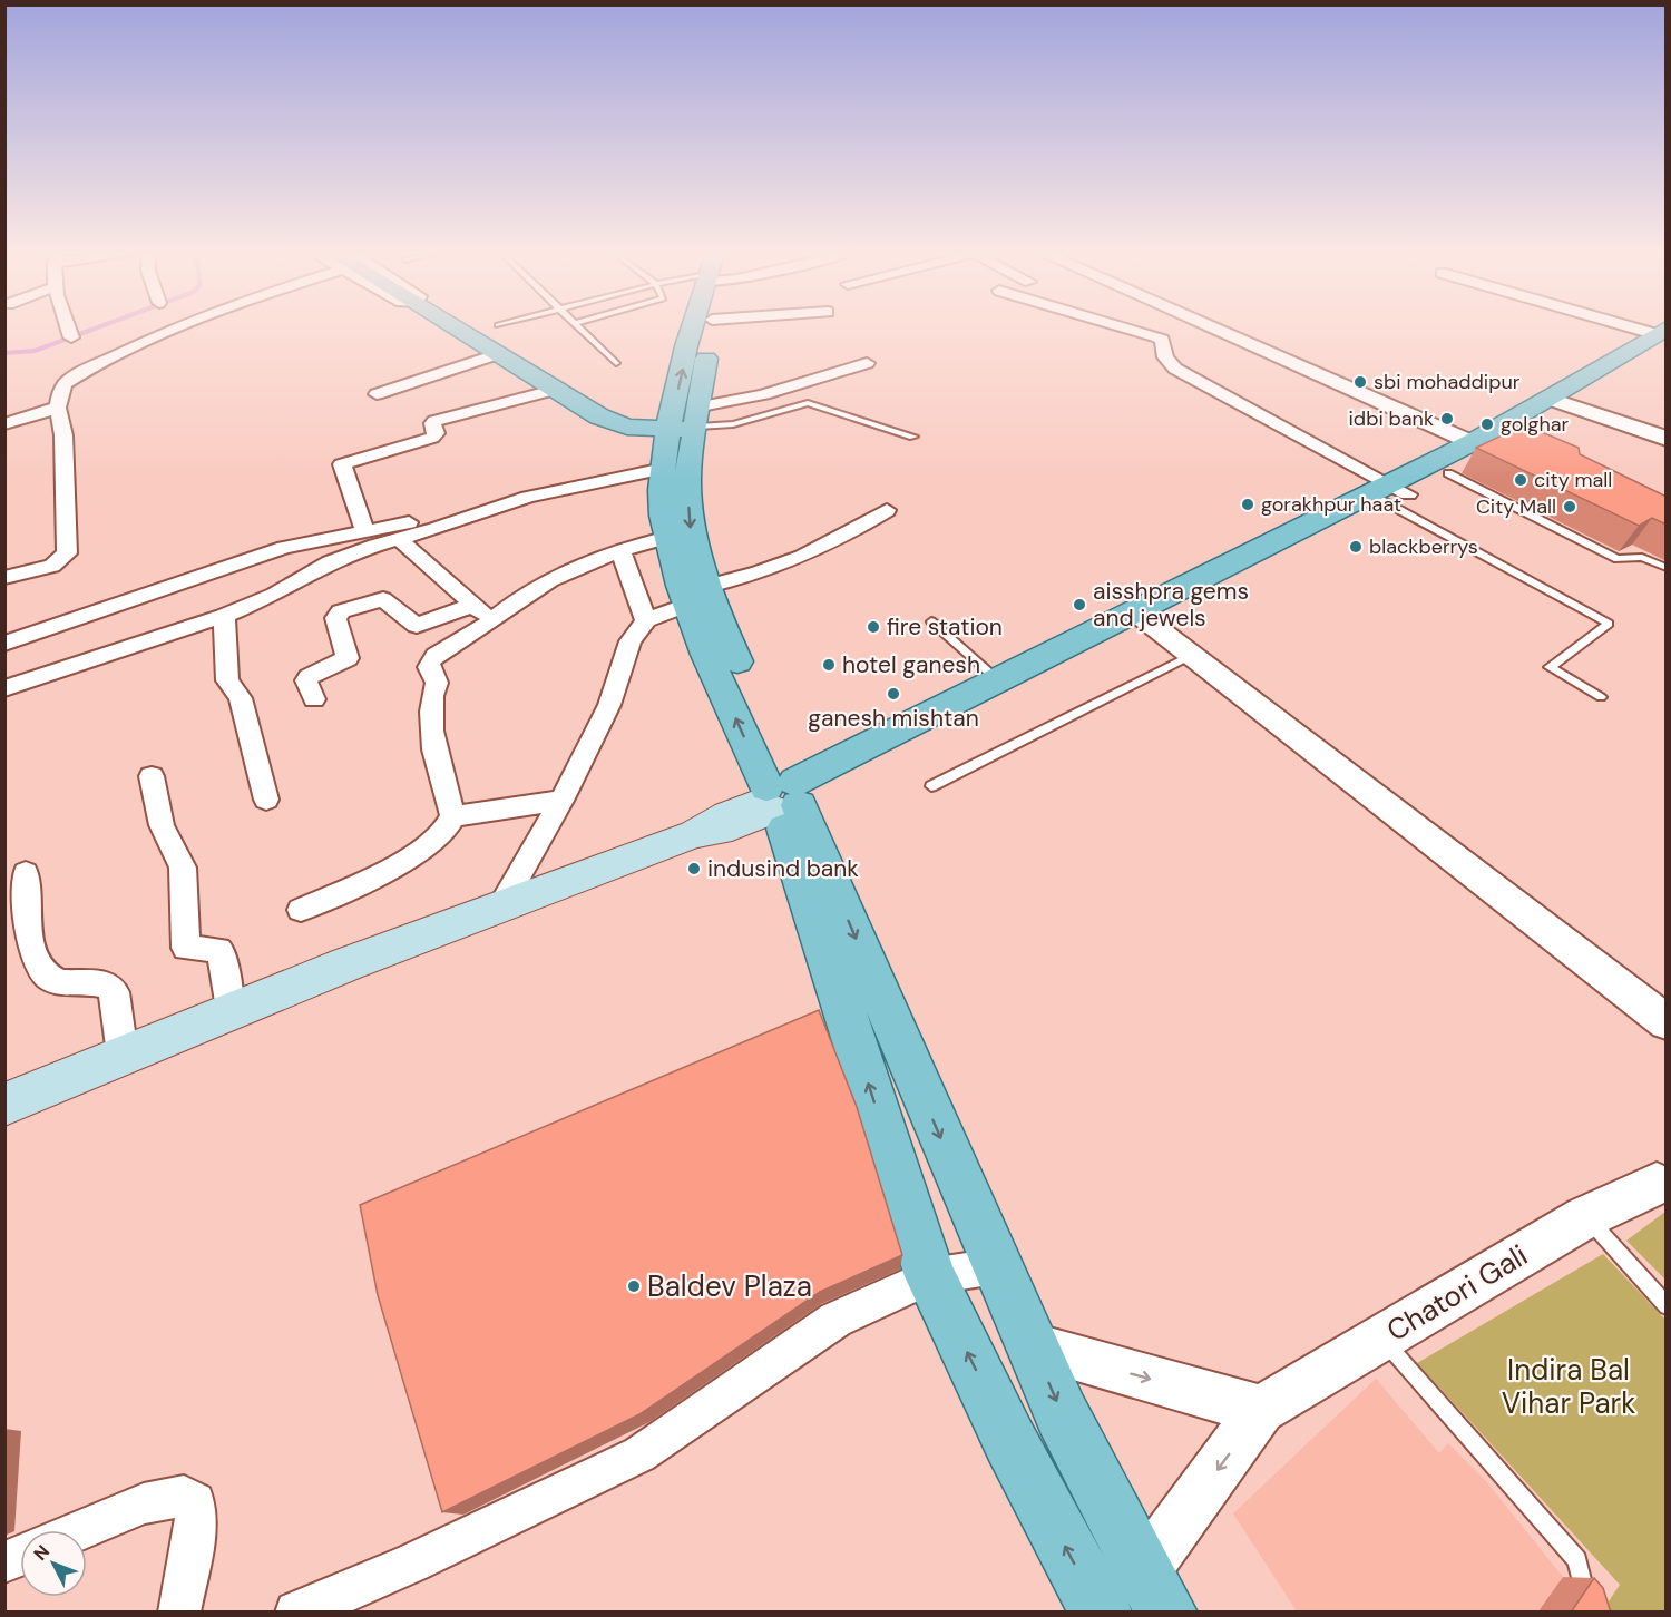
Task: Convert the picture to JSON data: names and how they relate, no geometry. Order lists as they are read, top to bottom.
{
  "streets": {
    "street": ["Chatori Gali"]
  },
  "parks": ["Indira Bal Vihar Park"],
  "places": [
    "sbi mohaddipur",
    "idbi bank",
    "golghar",
    "city mall",
    "gorakhpur haat",
    "City Mall",
    "blackberrys",
    "aisshpra gems and jewels",
    "fire station",
    "hotel ganesh",
    "ganesh mishtan",
    "indusind bank",
    "Baldev Plaza"
  ],
  "north": "top left"
}
